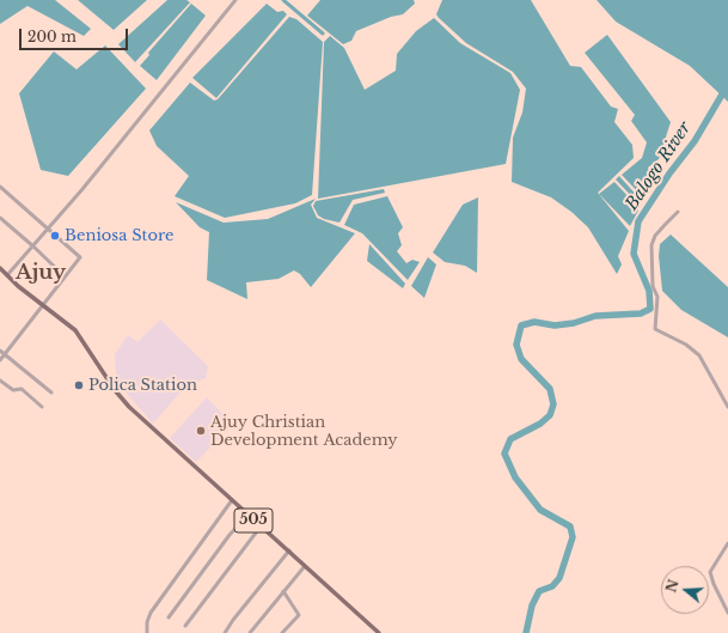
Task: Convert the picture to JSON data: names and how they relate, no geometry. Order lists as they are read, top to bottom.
{
  "streets": {
    "main road": ["505"]
  },
  "districts": ["Ajuy"],
  "water": ["Balogo River"],
  "places": ["Beniosa Store", "Polica Station", "Ajuy Christian Development Academy"],
  "scale_bar": "200 m",
  "north": "left"
}
